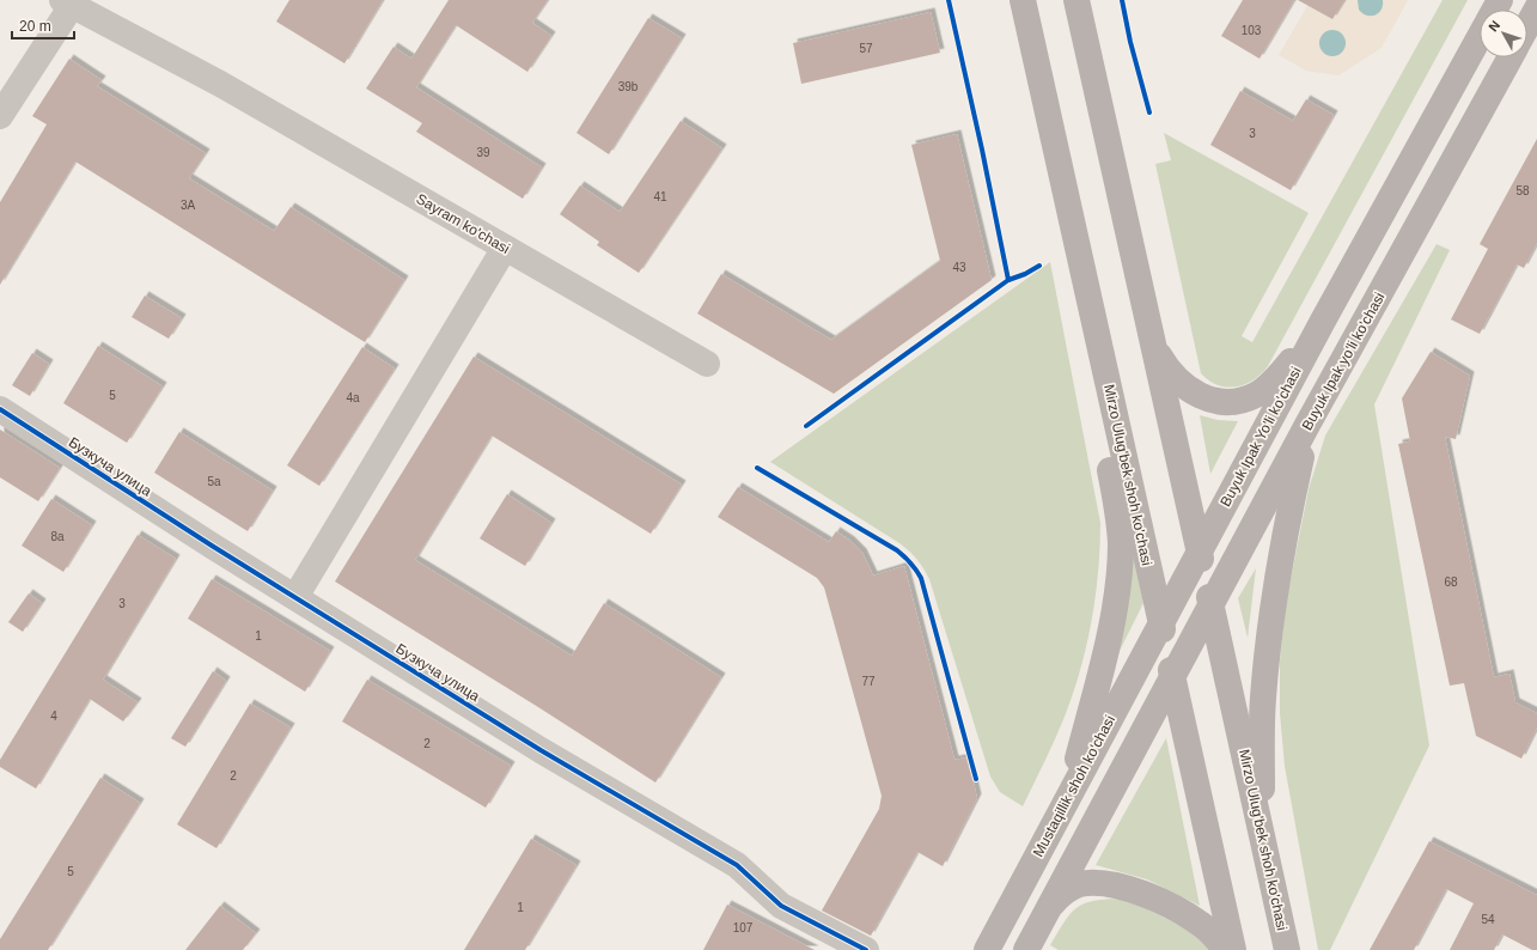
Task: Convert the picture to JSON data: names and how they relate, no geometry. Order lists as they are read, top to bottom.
{
  "streets": {
    "main road": [
      "Buyuk Ipak yo'li ko'chasi",
      "Buyuk Ipak Yo'li ko'chasi",
      "Mirzo Ulug'bek shoh ko'chasi",
      "Mustaqillik shoh ko'chasi"
    ],
    "street": ["Sayram ko'chasi", "Бузкуча улица"]
  },
  "crossings": [
    ["Buyuk Ipak yo'li ko'chasi", "Mirzo Ulug'bek shoh ko'chasi"],
    ["Buyuk Ipak Yo'li ko'chasi", "Mirzo Ulug'bek shoh ko'chasi"],
    ["Mirzo Ulug'bek shoh ko'chasi", "Mustaqillik shoh ko'chasi"]
  ],
  "house_numbers": [
    "103",
    "57",
    "39b",
    "3",
    "39",
    "58",
    "41",
    "3A",
    "43",
    "5",
    "4а",
    "5а",
    "8а",
    "68",
    "3",
    "1",
    "77",
    "4",
    "2",
    "2",
    "5",
    "1",
    "54",
    "107"
  ],
  "scale_bar": "20 m",
  "north": "top left"
}
